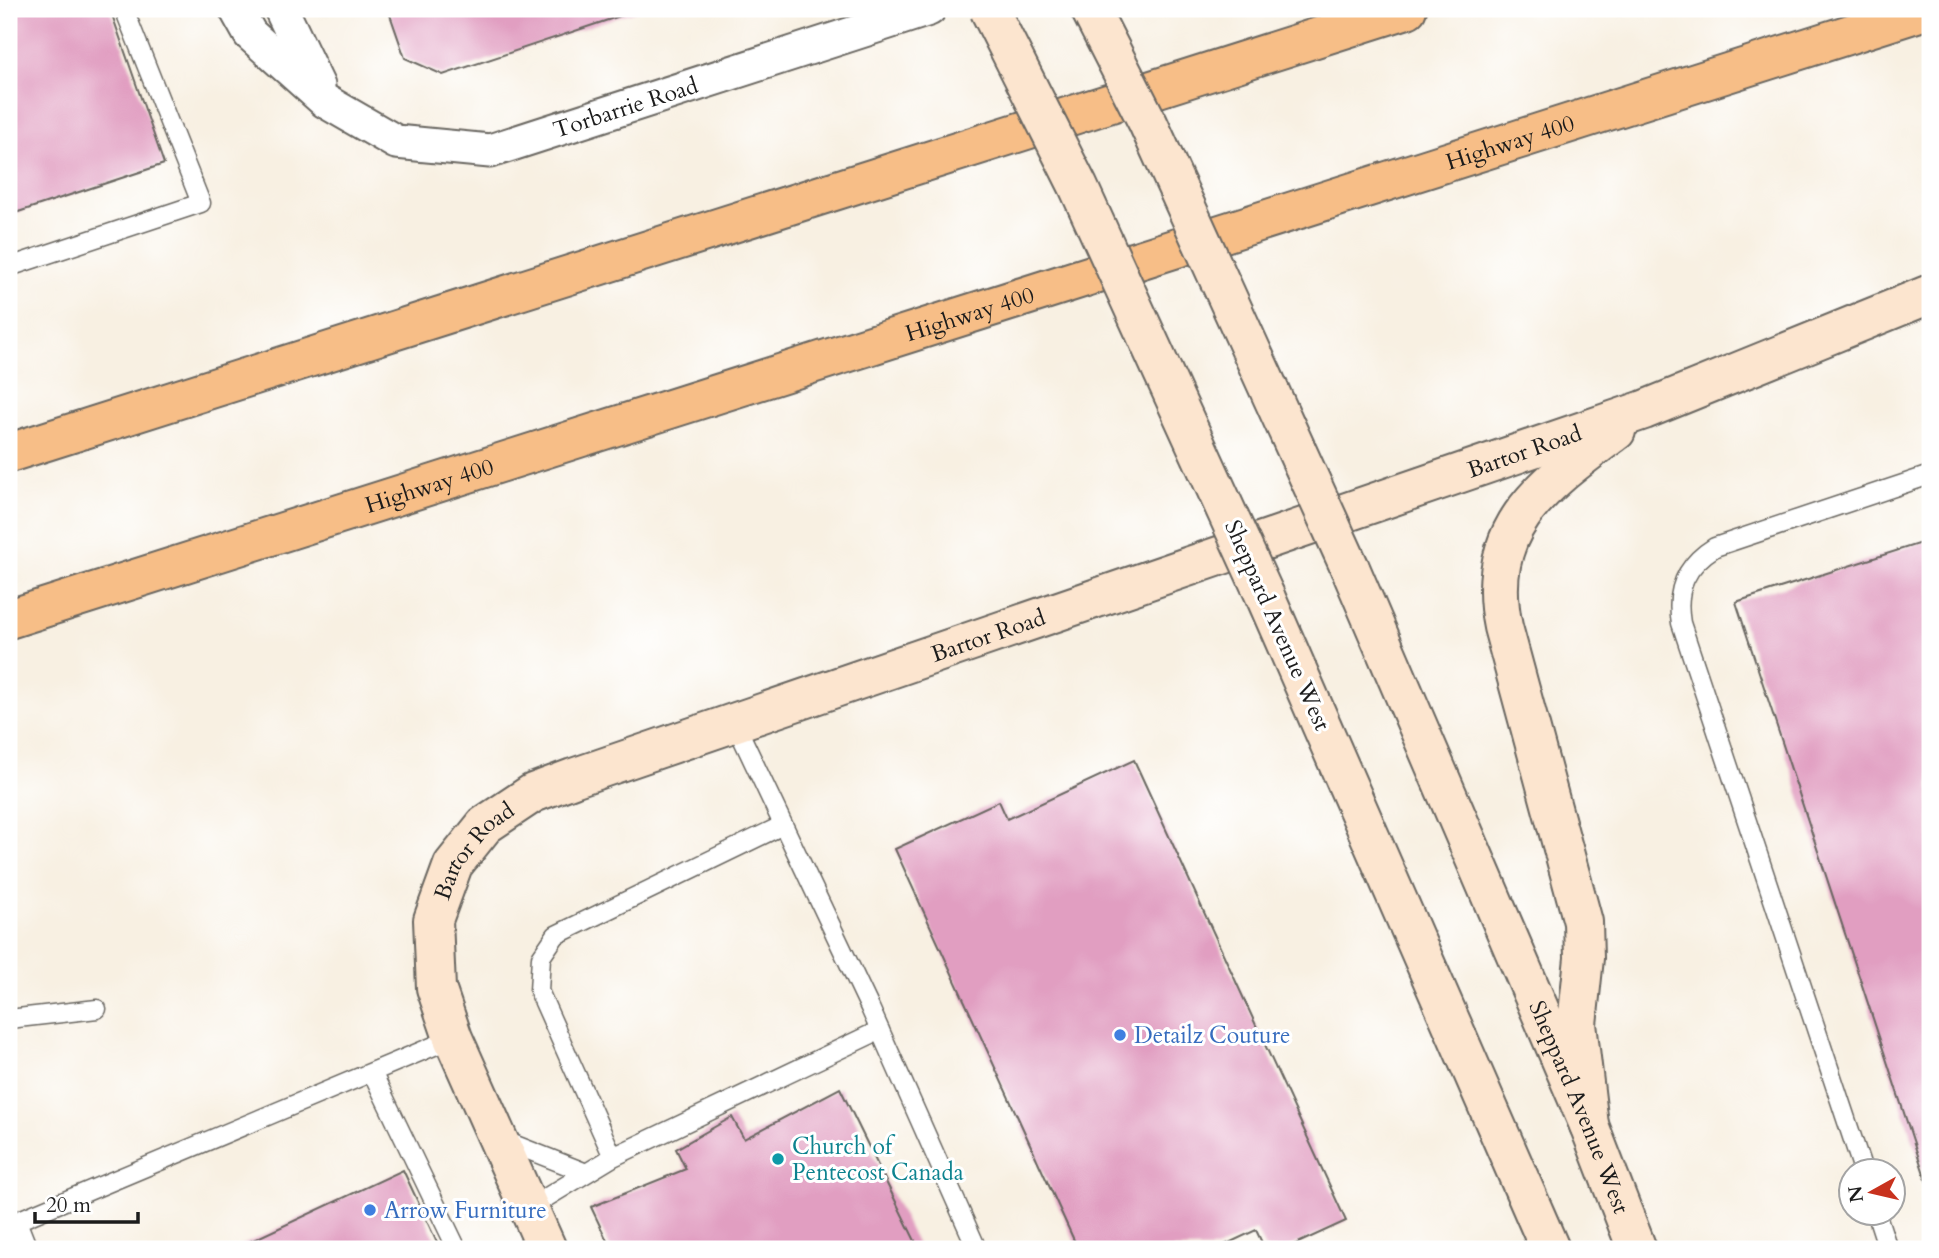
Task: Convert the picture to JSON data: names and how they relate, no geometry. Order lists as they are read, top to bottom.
{
  "streets": {
    "highway": ["Highway 400"],
    "main road": ["Bartor Road", "Sheppard Avenue West"],
    "street": ["Torbarrie Road"]
  },
  "places": ["Detailz Couture", "Church of Pentecost Canada", "Arrow Furniture"],
  "scale_bar": "20 m",
  "north": "left"
}
